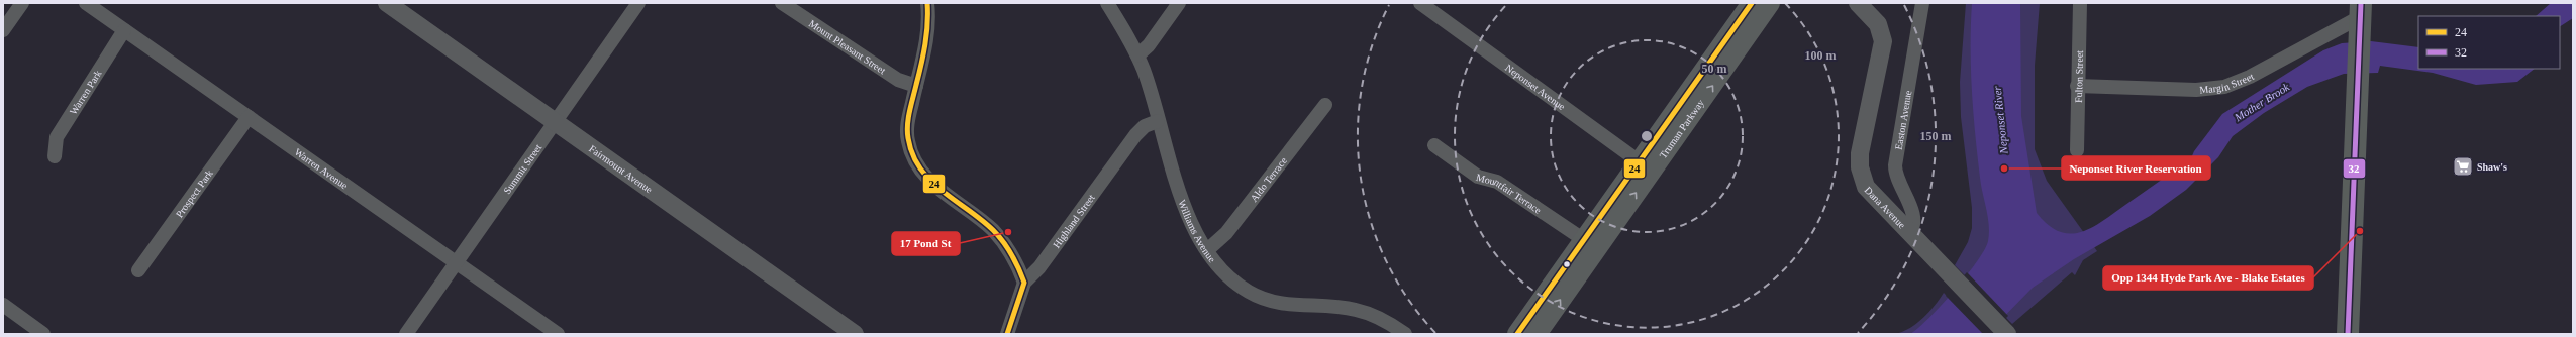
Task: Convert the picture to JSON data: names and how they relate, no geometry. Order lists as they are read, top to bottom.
{
  "streets": {
    "main road": ["Truman Parkway"],
    "street": [
      "Mount Pleasant Street",
      "Fulton Street",
      "Margin Street",
      "Neponset Avenue",
      "Warren Park",
      "Easton Avenue",
      "Warren Avenue",
      "Summit Street",
      "Fairmount Avenue",
      "Aldo Terrace",
      "Mountfair Terrace",
      "Prospect Park",
      "Dana Avenue",
      "Highland Street",
      "Williams Avenue"
    ]
  },
  "crossings": [
    ["Fulton Street", "Margin Street"],
    ["Neponset Avenue", "Truman Parkway"],
    ["Warren Park", "Warren Avenue"],
    ["Easton Avenue", "Dana Avenue"],
    ["Truman Parkway", "Mountfair Terrace"],
    ["Warren Avenue", "Summit Street"],
    ["Warren Avenue", "Prospect Park"],
    ["Summit Street", "Fairmount Avenue"],
    ["Aldo Terrace", "Williams Avenue"],
    ["Highland Street", "Williams Avenue"]
  ],
  "water": ["Mother Brook", "Neponset River"],
  "places": {
    "supermarket": ["Shaw's"],
    "other": ["Neponset River Reservation", "Opp 1344 Hyde Park Ave - Blake Estates", "17 Pond St"]
  },
  "lines": ["transit line 24", "transit line 32"],
  "legend": ["24", "32"],
  "rings": ["100 m", "50 m", "150 m"]
}
